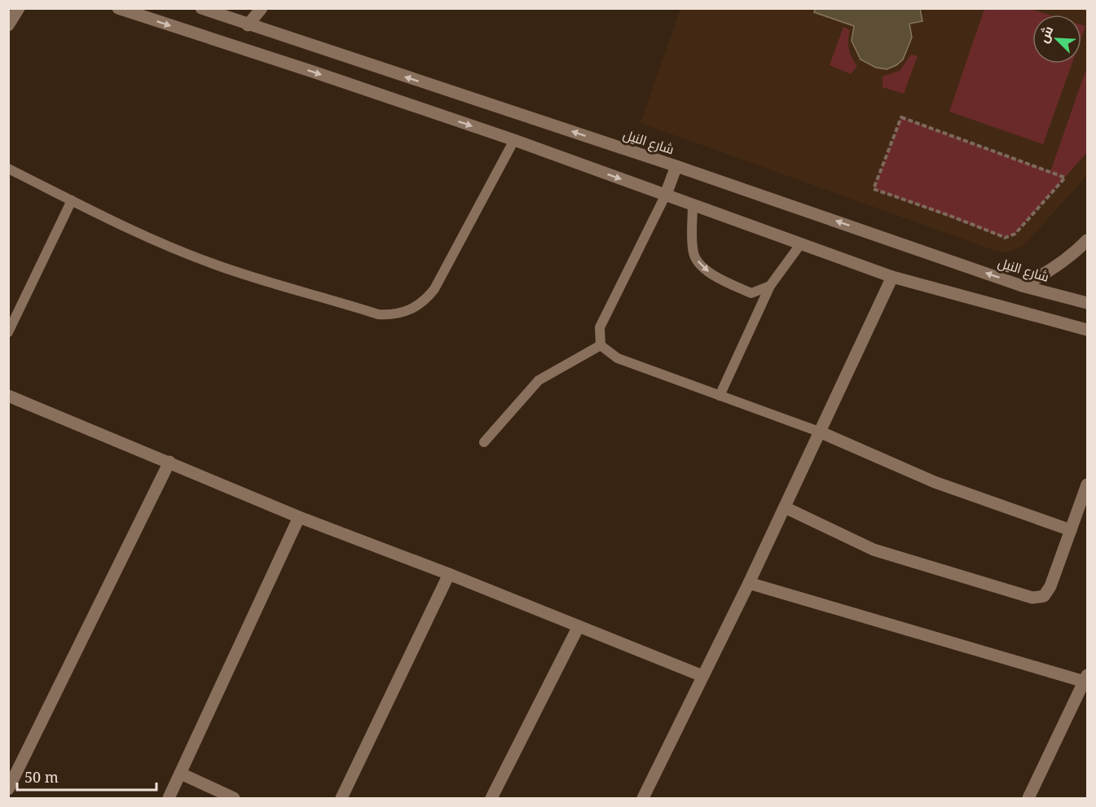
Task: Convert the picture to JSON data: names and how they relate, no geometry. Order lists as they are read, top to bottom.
{
  "streets": {
    "street": ["شارع النيل"]
  },
  "scale_bar": "50 m",
  "north": "top left"
}
